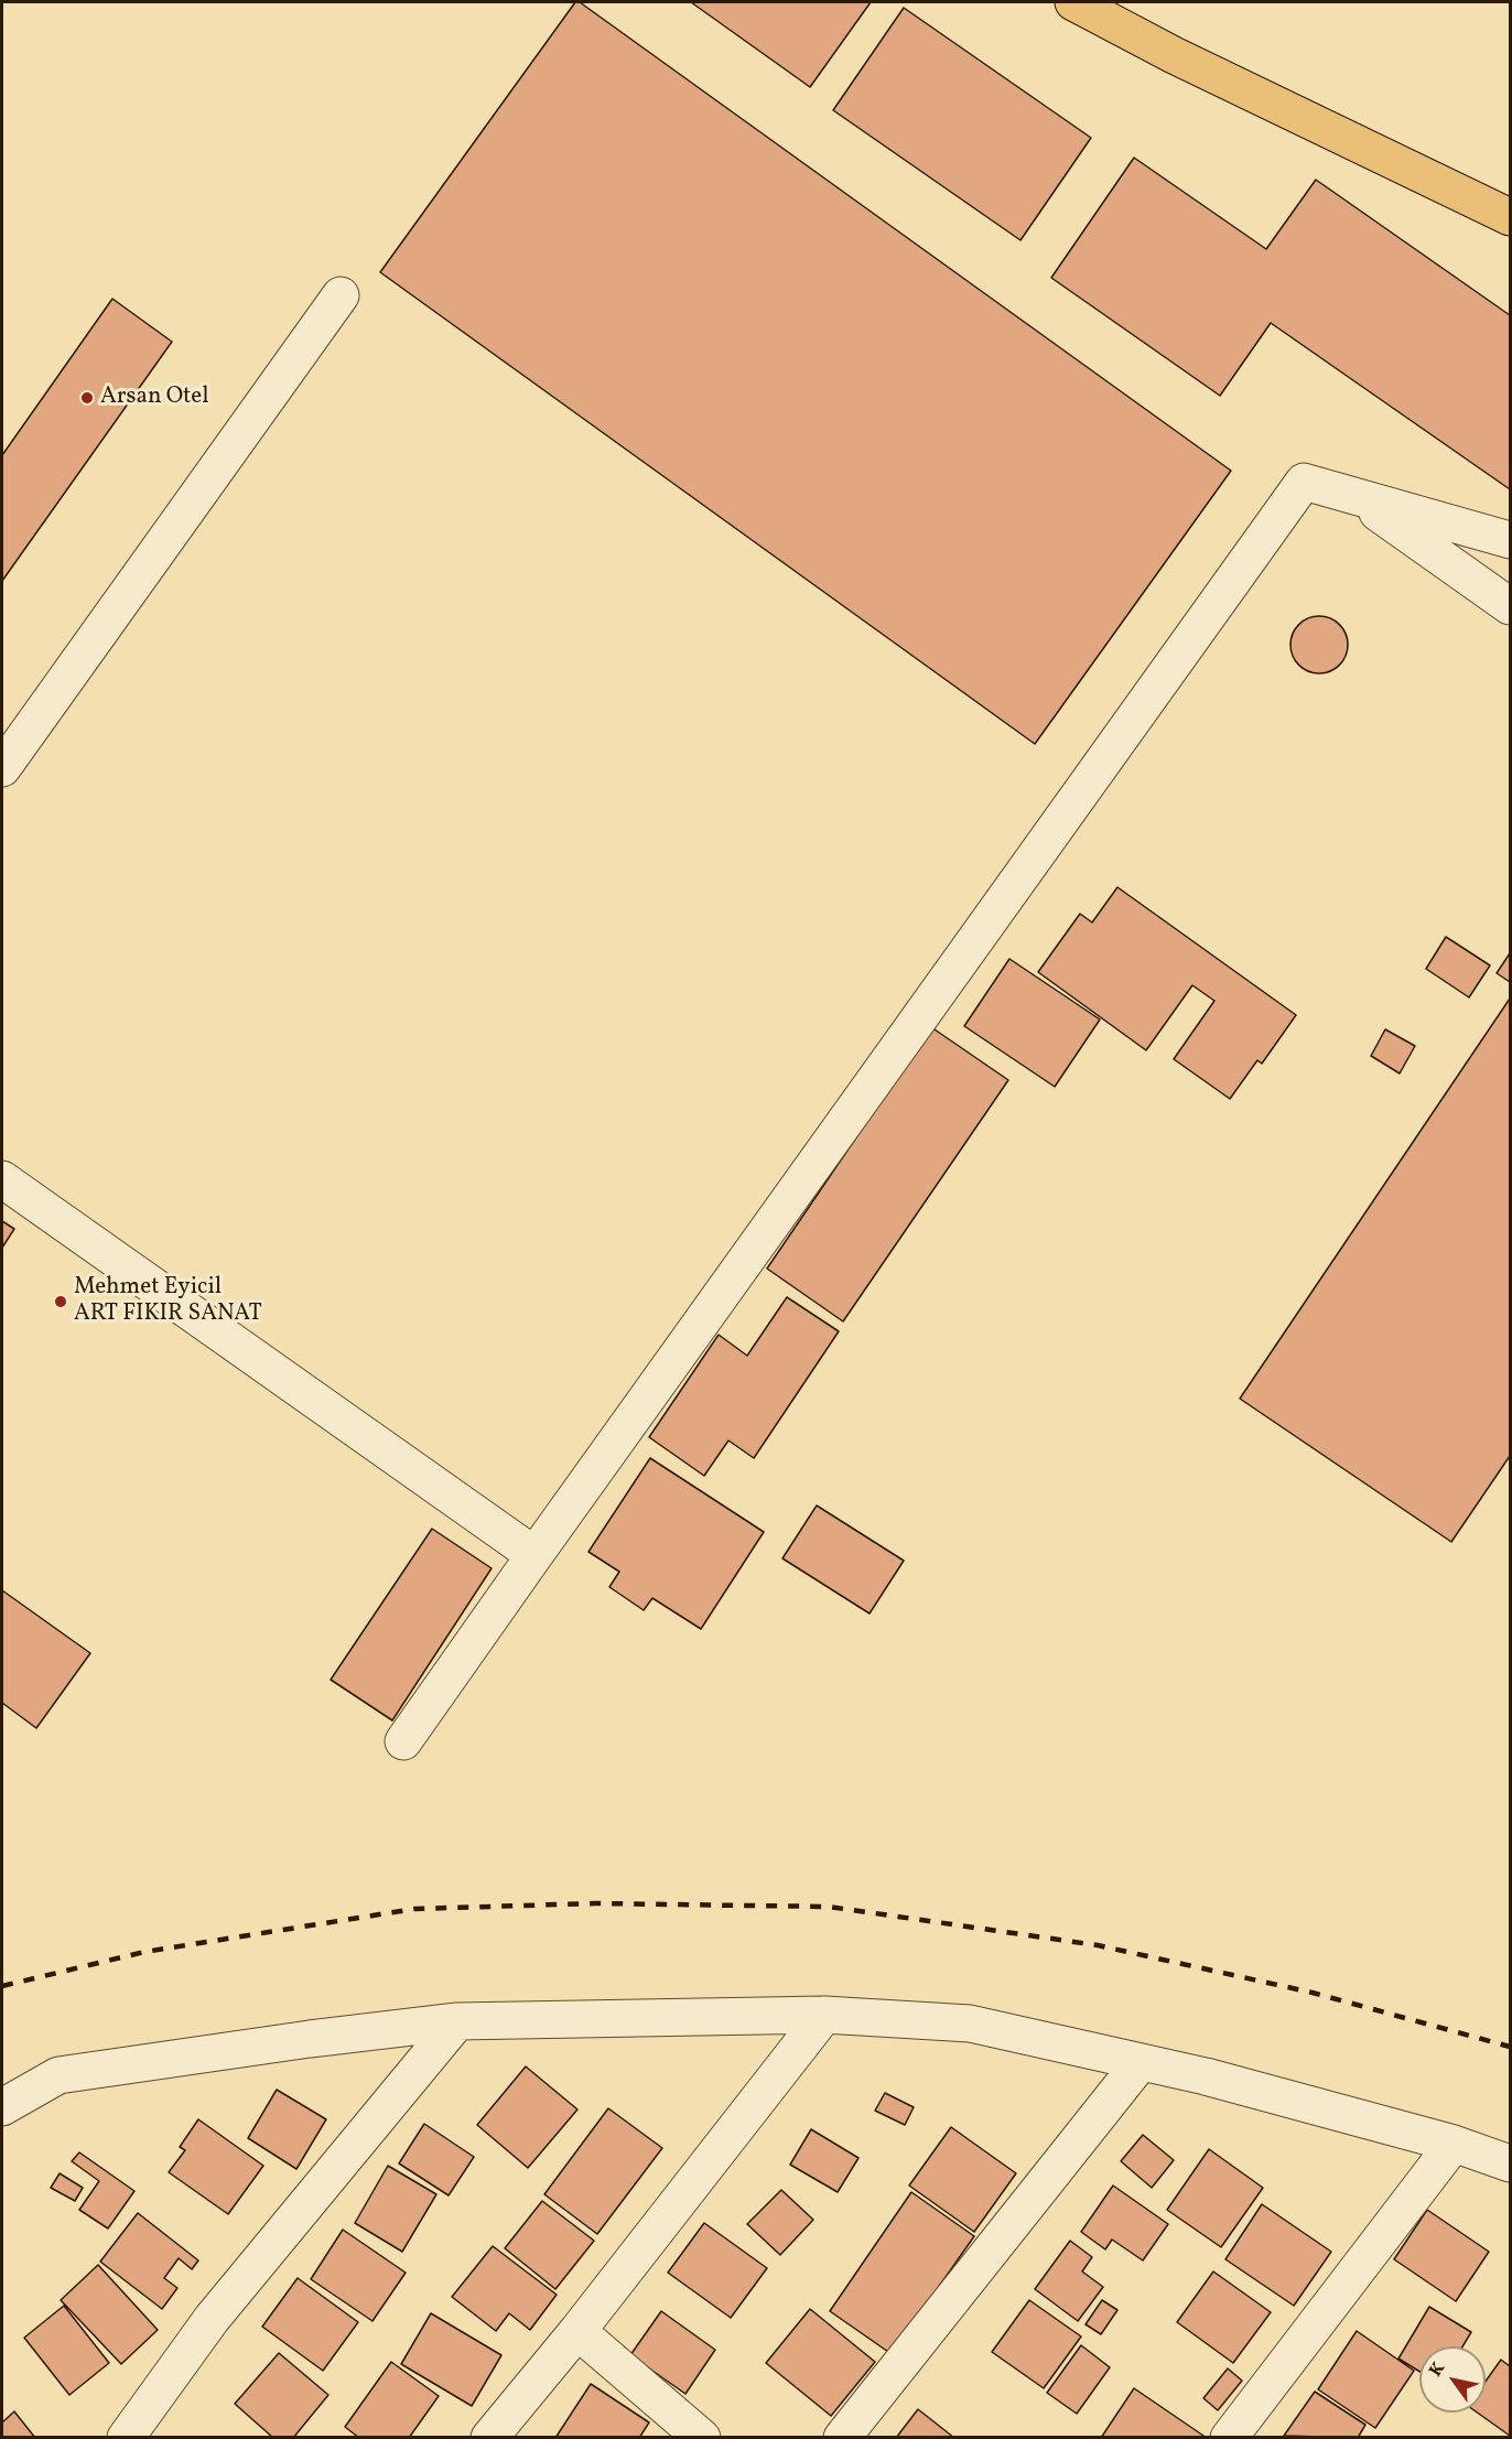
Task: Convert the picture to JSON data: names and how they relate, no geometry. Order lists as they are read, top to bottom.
{
  "places": ["Arsan Otel", "Mehmet Eyicil ART FIKIR SANAT"],
  "north": "top left"
}
